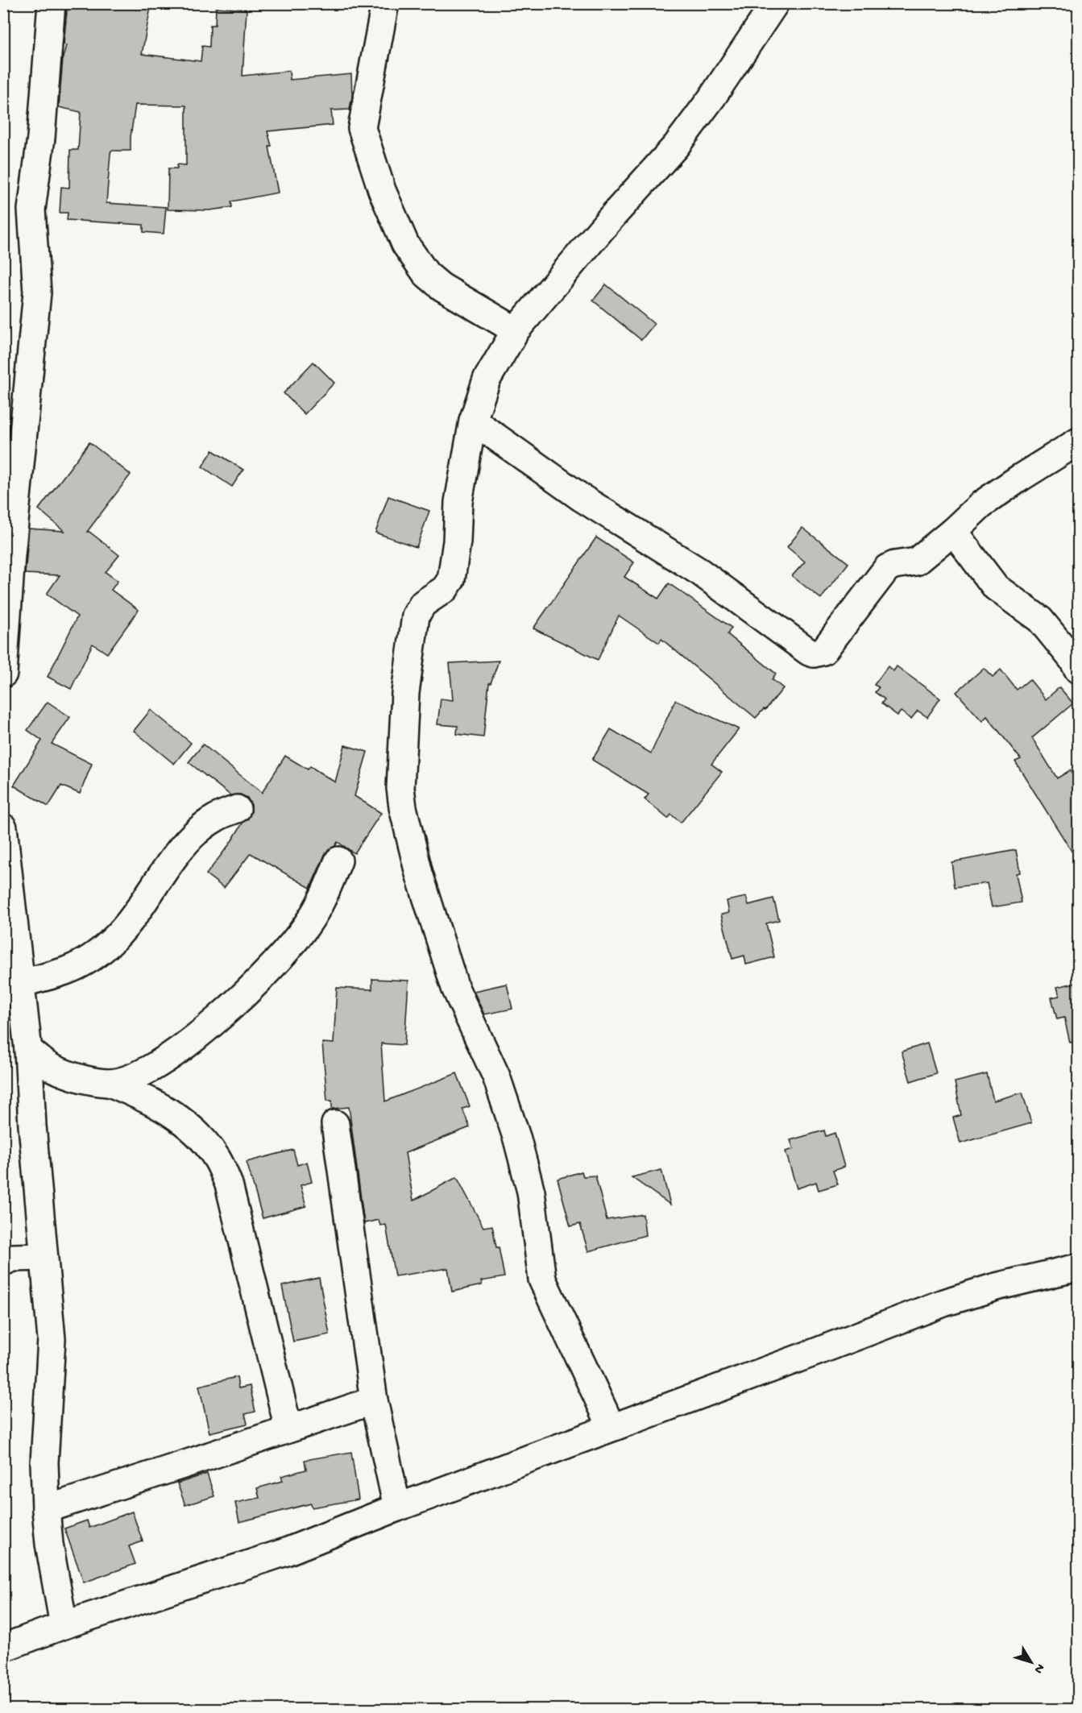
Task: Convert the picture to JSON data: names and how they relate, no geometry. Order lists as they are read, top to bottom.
{
  "north": "bottom right"
}
